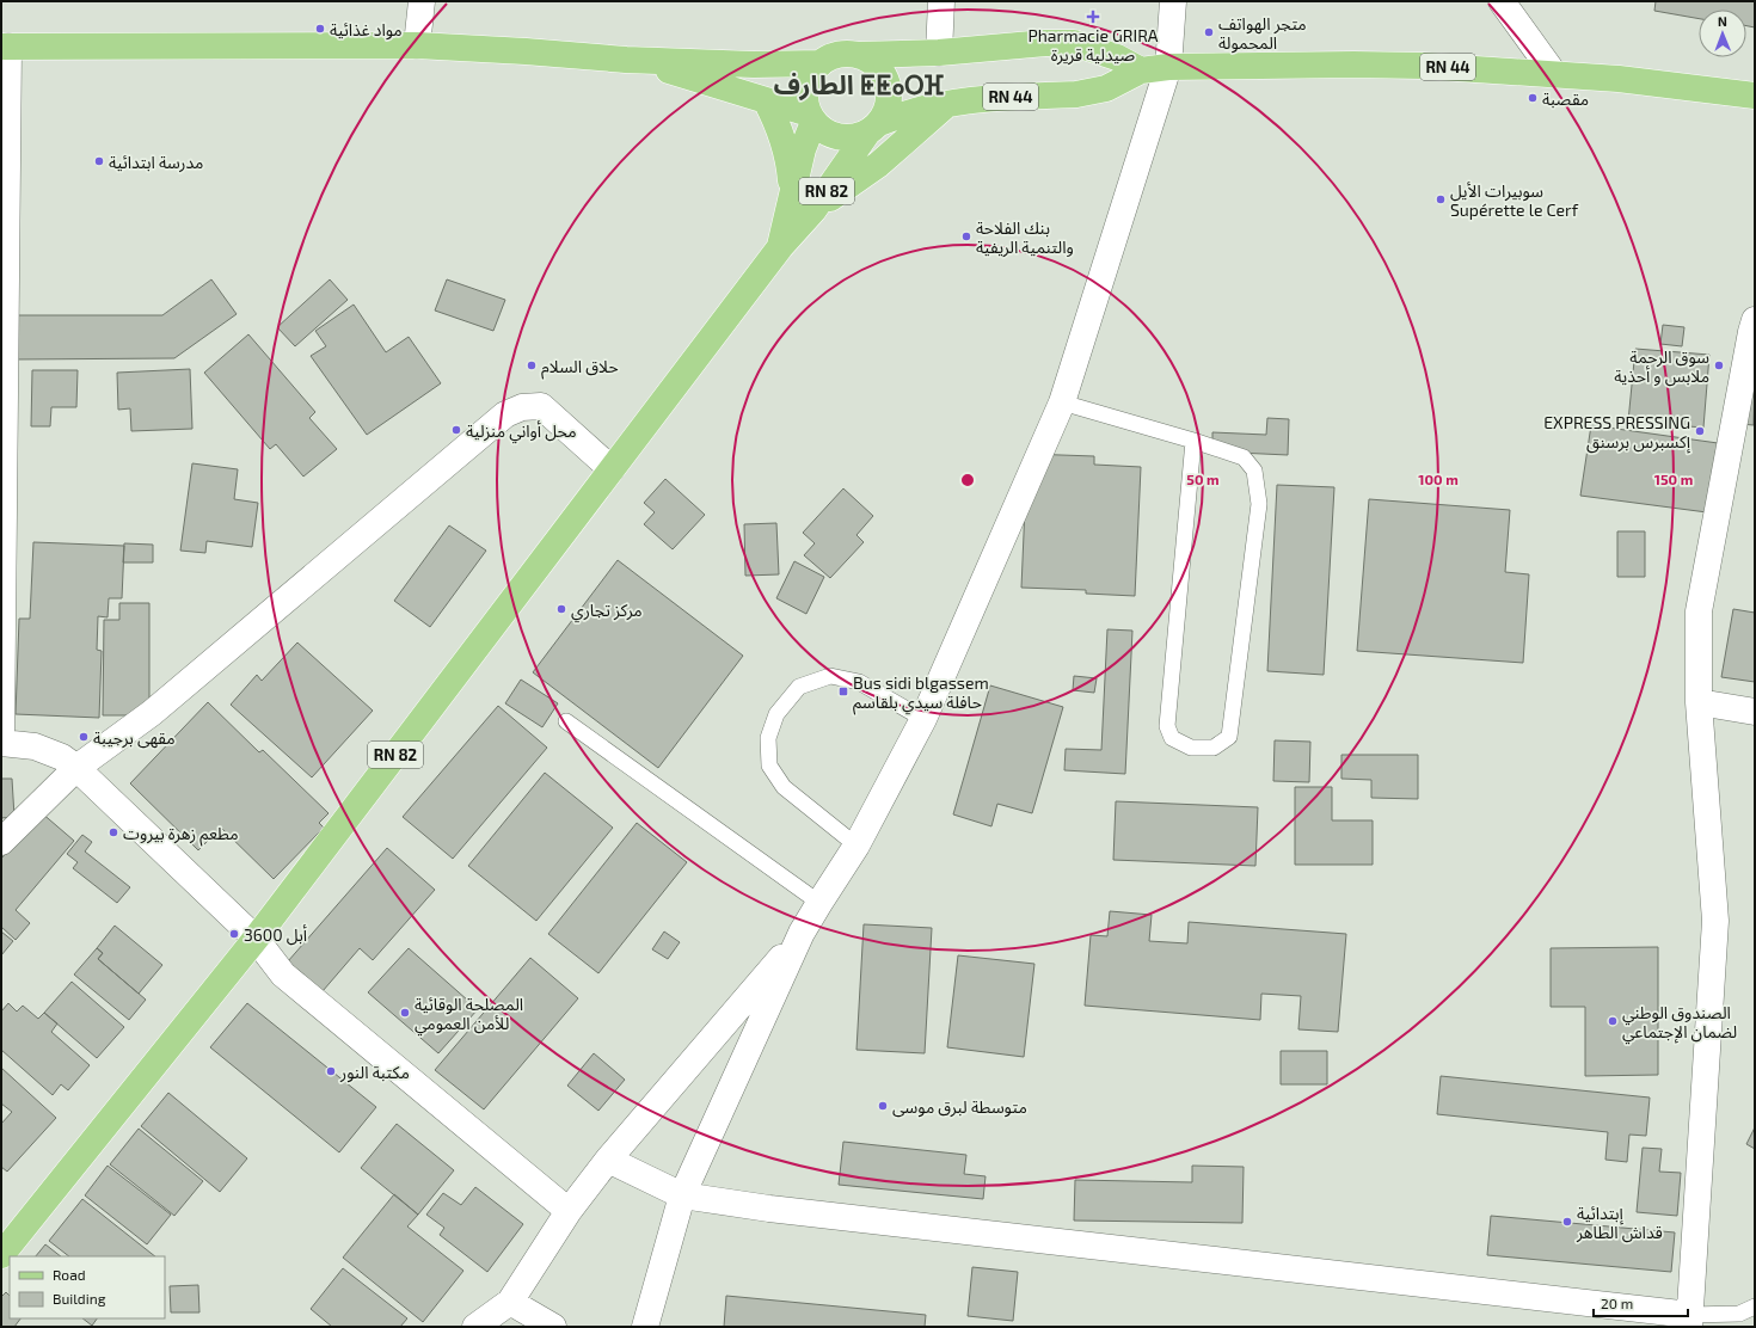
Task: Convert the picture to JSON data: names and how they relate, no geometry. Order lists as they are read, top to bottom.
{
  "streets": {
    "main road": ["RN 44", "RN 82"]
  },
  "crossings": [
    ["RN 44", "RN 82"]
  ],
  "districts": ["الطارف ⵟⵟⴰⵔⴼ"],
  "places": {
    "health": ["Pharmacie GRIRA صيدلية قريرة"],
    "other": [
      "مواد غذائية",
      "متجر الهواتف المحمولة",
      "مقصبة",
      "مدرسة ابتدائية",
      "سوبيرات الأيل Supérette le Cerf",
      "بنك الفلاحة والتنمية الريفية",
      "حلاق السلام",
      "سوق الرحمة ملابس و أحذية",
      "محل أواني منزلية",
      "EXPRESS PRESSING إكسبرس برسنق",
      "مركز تجاري",
      "مقهى برجيبة",
      "مطعم زهرة بيروت",
      "أبل 3600",
      "المصلحة الوقائية للأمن العمومي",
      "الصندوق الوطني لضمان الإجتماعي",
      "مكتبة النور",
      "متوسطة لبرق موسى",
      "إبتدائية قداش الطاهر"
    ],
    "transit": ["Bus sidi blgassem حافلة سيدي بلقاسم"]
  },
  "legend": ["Road", "Building"],
  "scale_bar": "20 m",
  "north": "top",
  "rings": ["50 m", "100 m", "150 m"]
}
